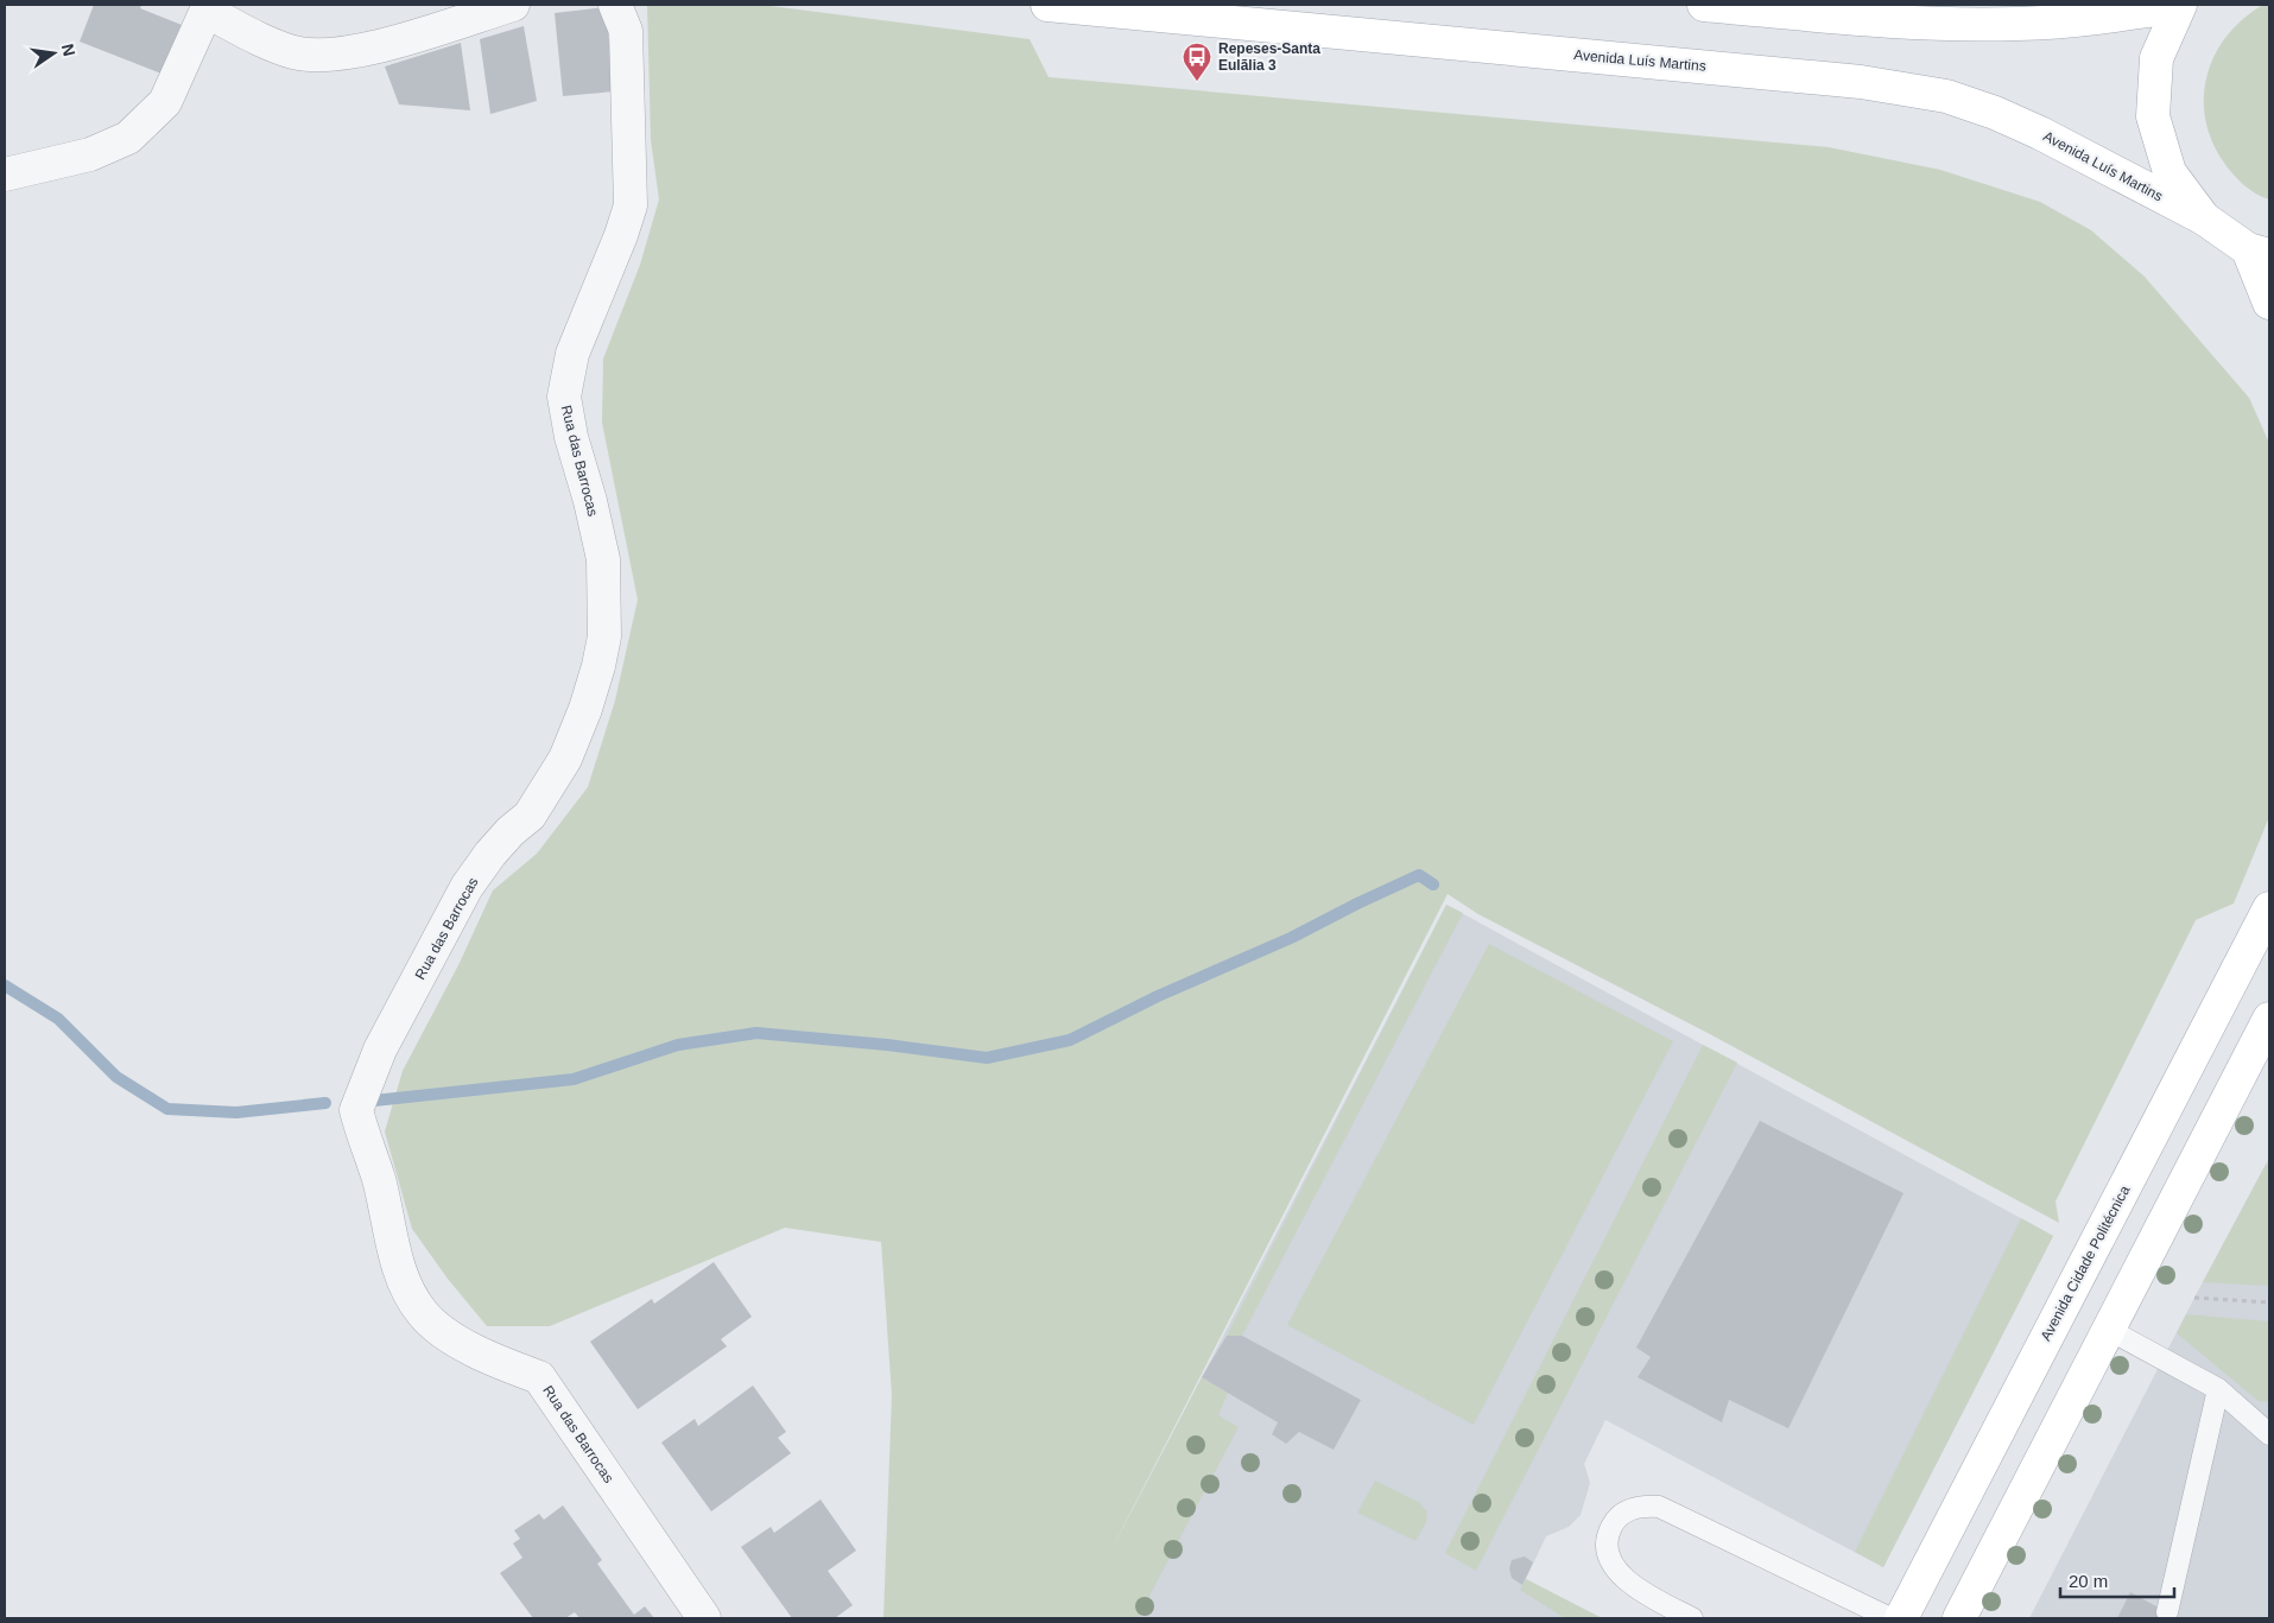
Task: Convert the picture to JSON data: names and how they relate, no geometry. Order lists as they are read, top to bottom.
{
  "streets": {
    "main road": ["Avenida Luís Martins", "Avenida Cidade Politécnica"],
    "street": ["Rua das Barrocas"]
  },
  "places": {
    "bus stop": ["Repeses-Santa Eulãlia 3"]
  },
  "scale_bar": "20 m",
  "north": "right"
}
